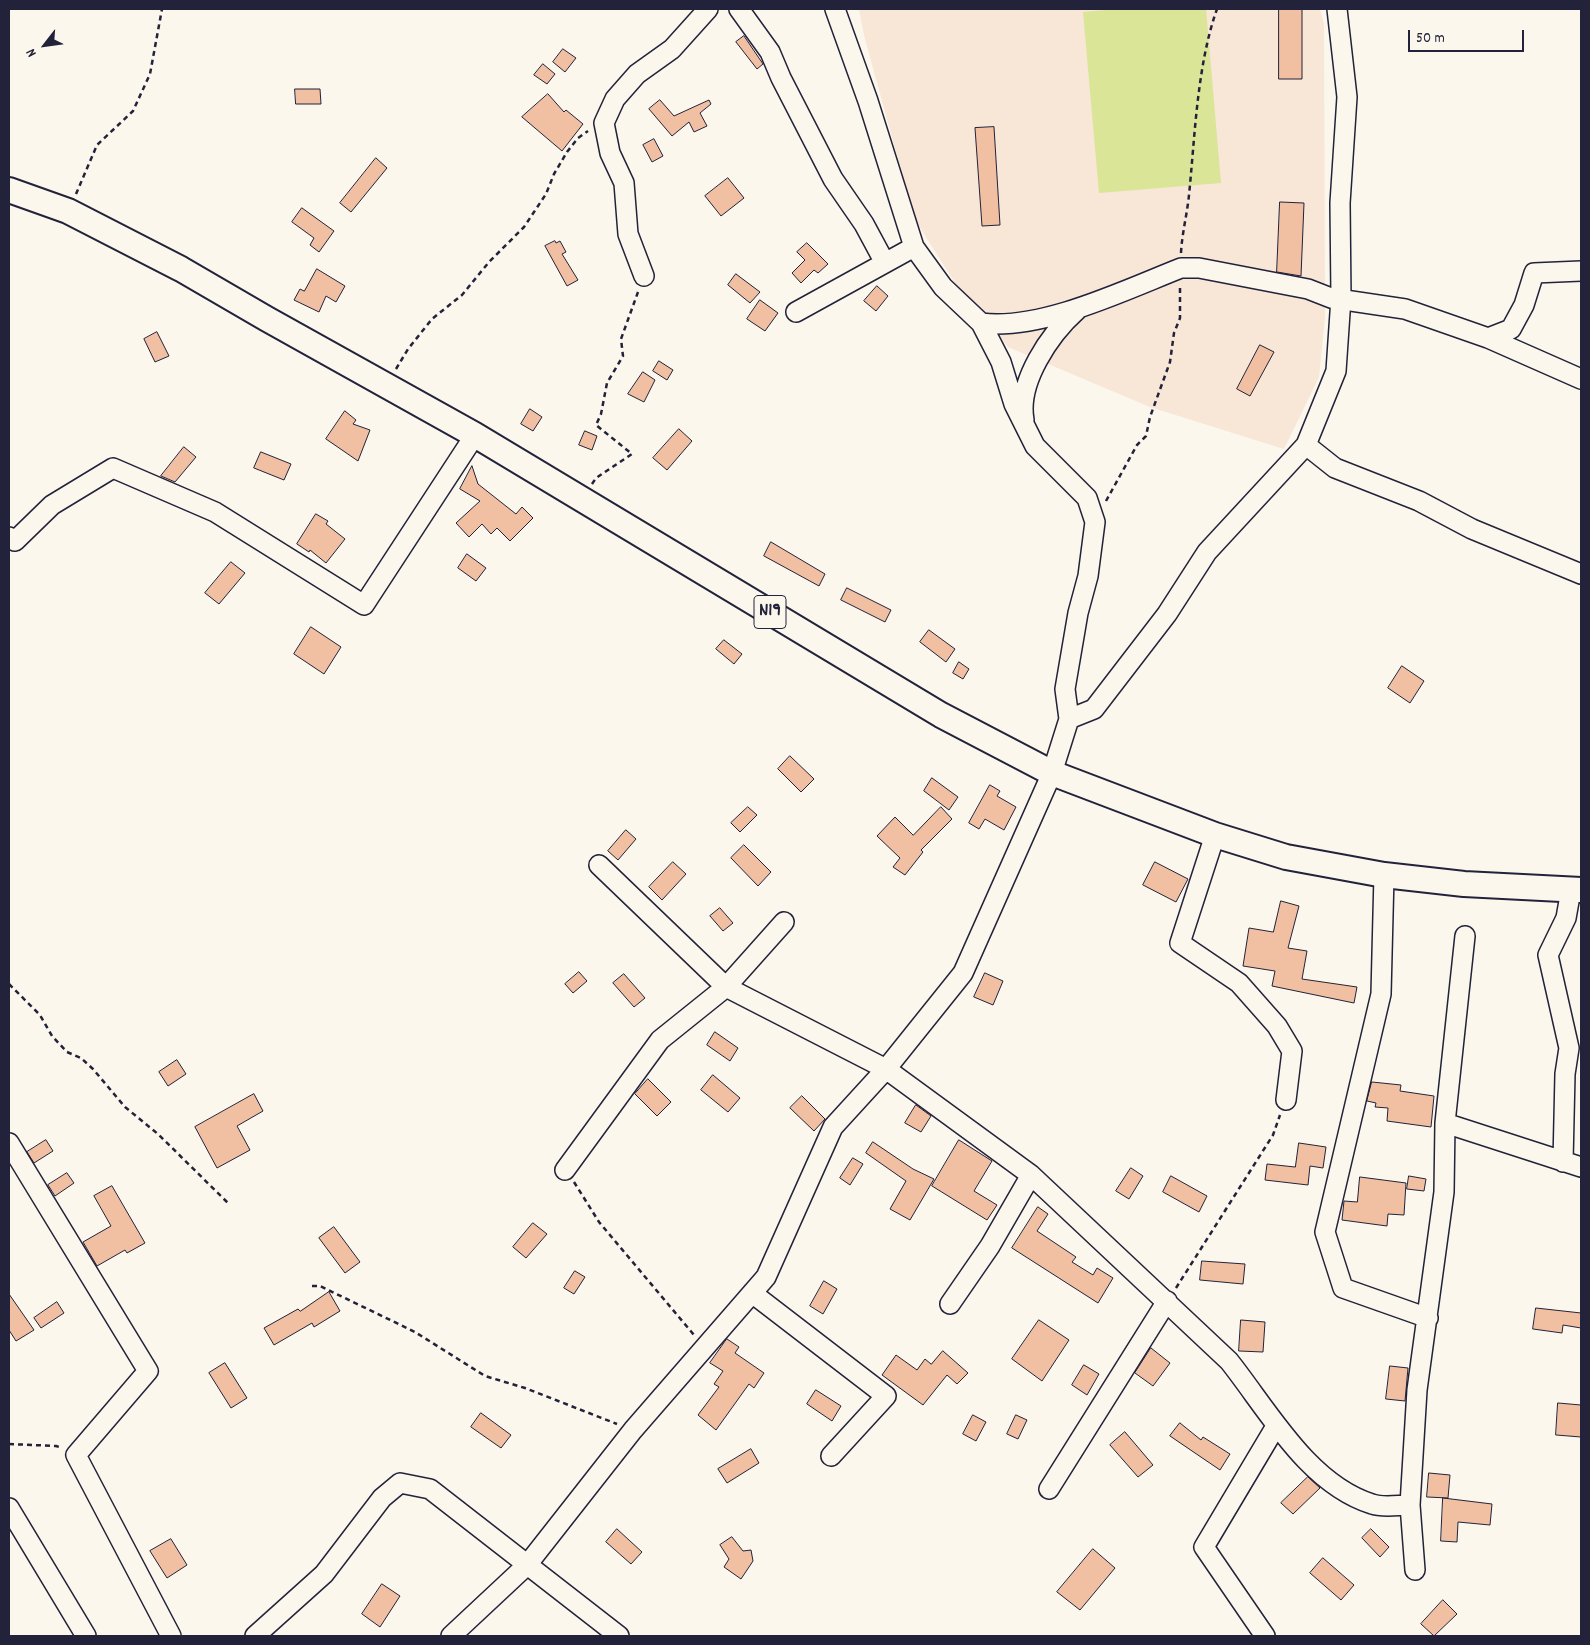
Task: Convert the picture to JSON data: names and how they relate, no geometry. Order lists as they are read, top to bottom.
{
  "streets": {
    "main road": ["N19"]
  },
  "scale_bar": "50 m",
  "north": "bottom left"
}
